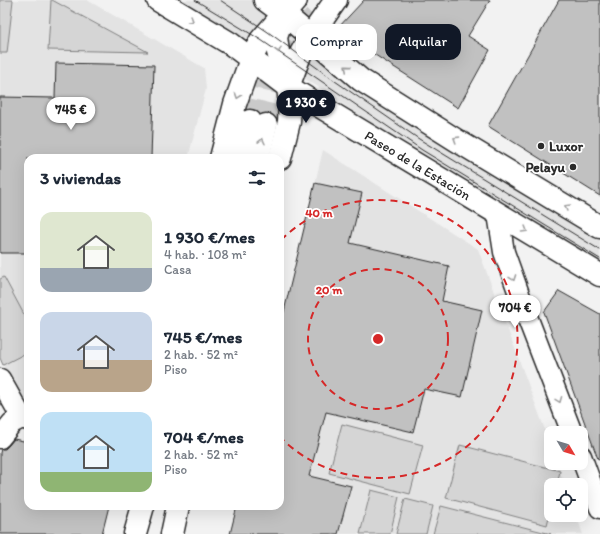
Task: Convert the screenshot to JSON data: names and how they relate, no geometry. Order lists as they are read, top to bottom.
{
  "streets": {
    "main road": ["Paseo de la Estación"]
  },
  "places": ["Luxor", "Pelayu"],
  "north": "bottom right",
  "page": {
    "chip": ["Comprar", "Alquilar"],
    "price": ["1 930 €", "745 €", "704 €"],
    "heading": "3 viviendas",
    "list": [
      {
        "name": "1 930 €/mes",
        "note": "4 hab. · 108 m² · Casa"
      },
      {
        "name": "745 €/mes",
        "note": "2 hab. · 52 m² · Piso"
      },
      {
        "name": "704 €/mes",
        "note": "2 hab. · 52 m² · Piso"
      }
    ]
  },
  "rings": ["40 m", "20 m"]
}
